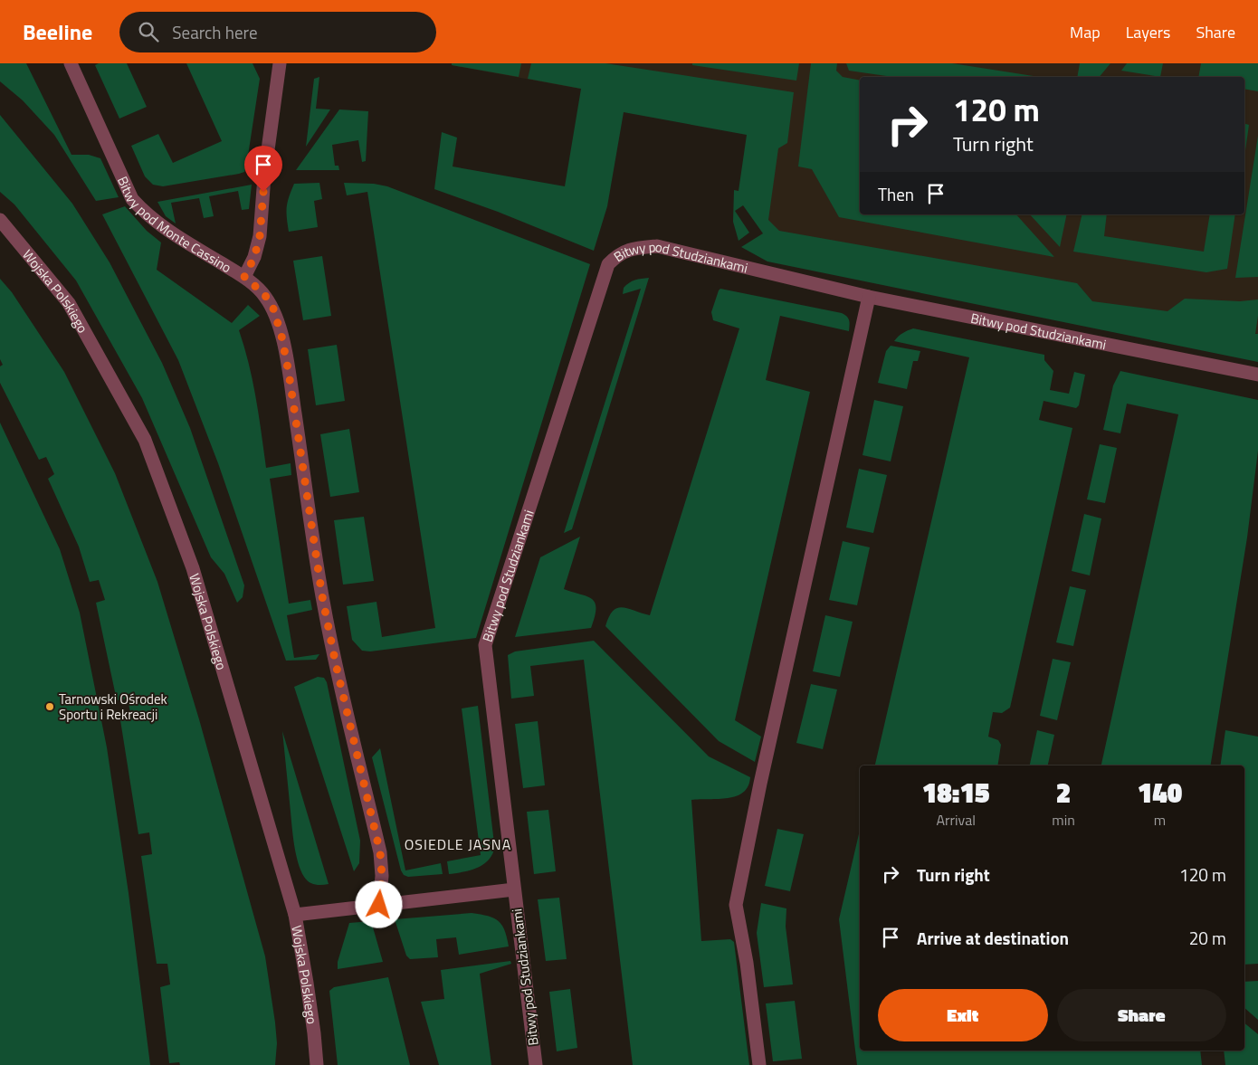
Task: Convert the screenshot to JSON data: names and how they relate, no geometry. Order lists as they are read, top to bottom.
{
  "streets": {
    "street": ["Bitwy pod Monte Cassino", "Bitwy pod Studziankami", "Wojska Polskiego"]
  },
  "crossings": [
    ["Bitwy pod Monte Cassino", "Bitwy pod Studziankami"],
    ["Bitwy pod Studziankami", "Wojska Polskiego"]
  ],
  "districts": ["OSIEDLE JASNA"],
  "places": ["Tarnowski Ośrodek Sportu i Rekreacji"],
  "page": {
    "header": "Beeline",
    "search": "Search here",
    "nav": ["Map", "Layers", "Share"],
    "turn": ["120 m", "Turn right"],
    "then": "Then",
    "eta": [
      "18:15",
      "Arrival",
      "2",
      "min",
      "140",
      "m"
    ],
    "list": [
      {
        "name": "Turn right",
        "value": "120 m"
      },
      {
        "name": "Arrive at destination",
        "value": "20 m"
      }
    ],
    "buttons": ["Exit", "Share"]
  }
}
